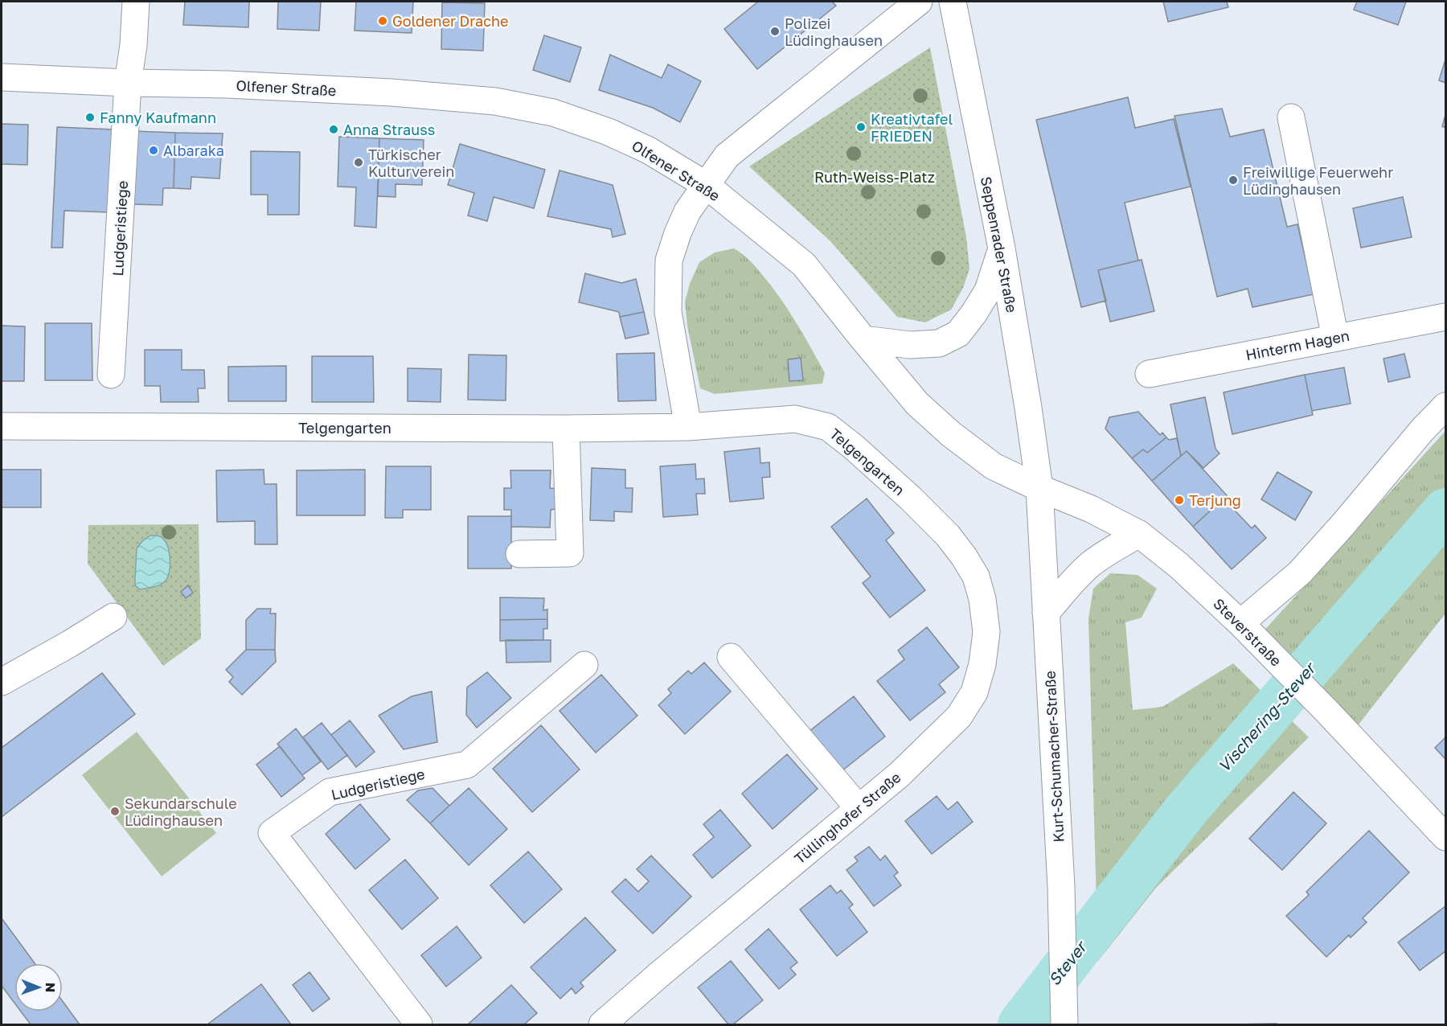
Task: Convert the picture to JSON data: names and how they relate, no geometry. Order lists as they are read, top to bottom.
{
  "streets": {
    "street": [
      "Olfener Straße",
      "Ludgeristiege",
      "Seppenrader Straße",
      "Hinterm Hagen",
      "Telgengarten",
      "Steverstraße",
      "Kurt-Schumacher-Straße",
      "Tüllinghofer Straße"
    ]
  },
  "crossings": [
    ["Olfener Straße", "Ludgeristiege"],
    ["Olfener Straße", "Seppenrader Straße"],
    ["Olfener Straße", "Steverstraße"],
    ["Olfener Straße", "Kurt-Schumacher-Straße"],
    ["Seppenrader Straße", "Steverstraße"],
    ["Seppenrader Straße", "Kurt-Schumacher-Straße"],
    ["Telgengarten", "Tüllinghofer Straße"],
    ["Steverstraße", "Kurt-Schumacher-Straße"]
  ],
  "water": ["Vischering-Stever", "Stever"],
  "parks": ["Ruth-Weiss-Platz"],
  "places": [
    "Goldener Drache",
    "Polizei Lüdinghausen",
    "Fanny Kaufmann",
    "Kreativtafel FRIEDEN",
    "Anna Strauss",
    "Albaraka",
    "Türkischer Kulturverein",
    "Freiwillige Feuerwehr Lüdinghausen",
    "Terjung",
    "Sekundarschule Lüdinghausen"
  ],
  "north": "right"
}
